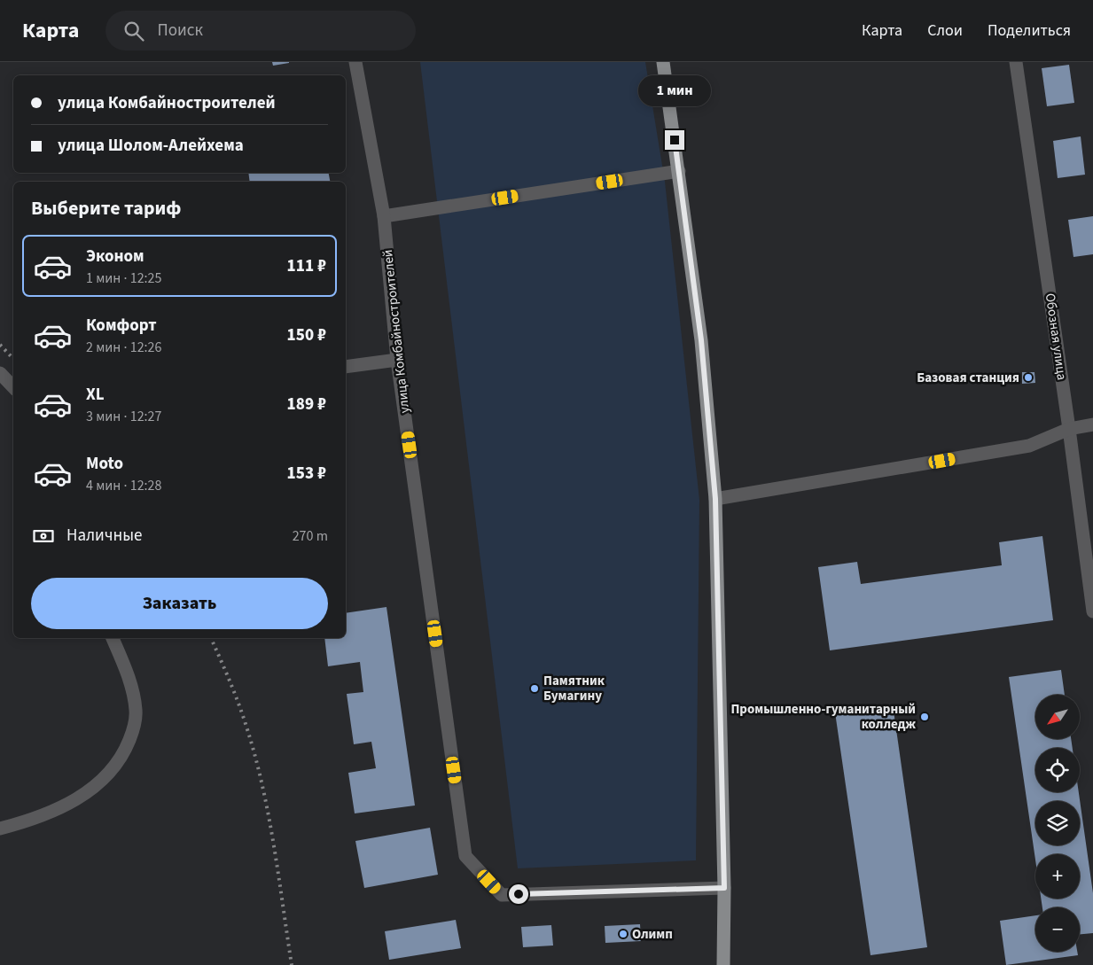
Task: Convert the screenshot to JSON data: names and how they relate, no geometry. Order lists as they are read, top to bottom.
{
  "streets": {
    "street": ["улица Комбайностроителей", "Обозная улица"]
  },
  "places": [
    "Базовая станция",
    "Памятник Бумагину",
    "Промышленно-гуманитарный колледж",
    "Олимп"
  ],
  "north": "bottom left",
  "page": {
    "header": "Карта",
    "search": "Поиск",
    "nav": ["Карта", "Слои", "Поделиться"],
    "bubble": "1 мин",
    "banner": ["улица Комбайностроителей", "улица Шолом-Алейхема"],
    "heading": "Выберите тариф",
    "list": [
      {
        "name": "Эконом",
        "note": "1 мин · 12:25",
        "value": "111 ₽"
      },
      {
        "name": "Комфорт",
        "note": "2 мин · 12:26",
        "value": "150 ₽"
      },
      {
        "name": "XL",
        "note": "3 мин · 12:27",
        "value": "189 ₽"
      },
      {
        "name": "Moto",
        "note": "4 мин · 12:28",
        "value": "153 ₽"
      }
    ],
    "pay": ["Наличные", "270 m"],
    "buttons": "Заказать",
    "map_buttons": ["+", "−"]
  }
}
